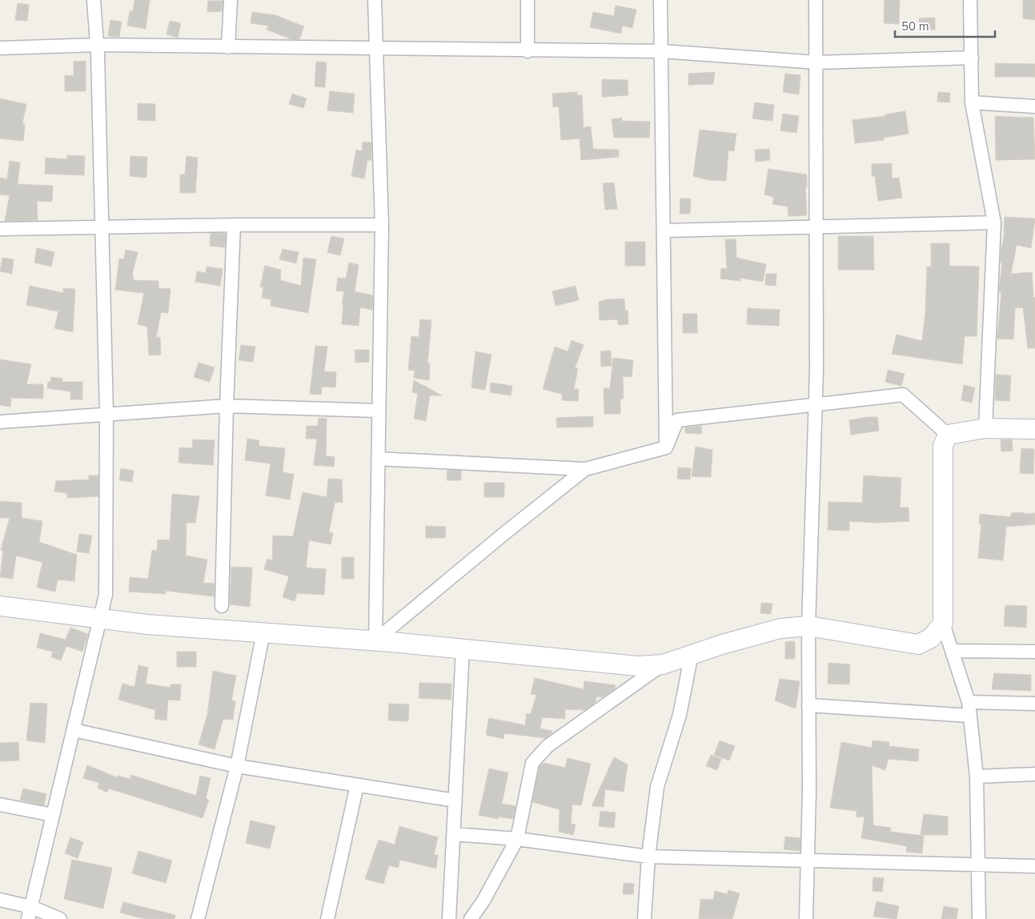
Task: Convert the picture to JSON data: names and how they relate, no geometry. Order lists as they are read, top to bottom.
{
  "scale_bar": "50 m"
}
